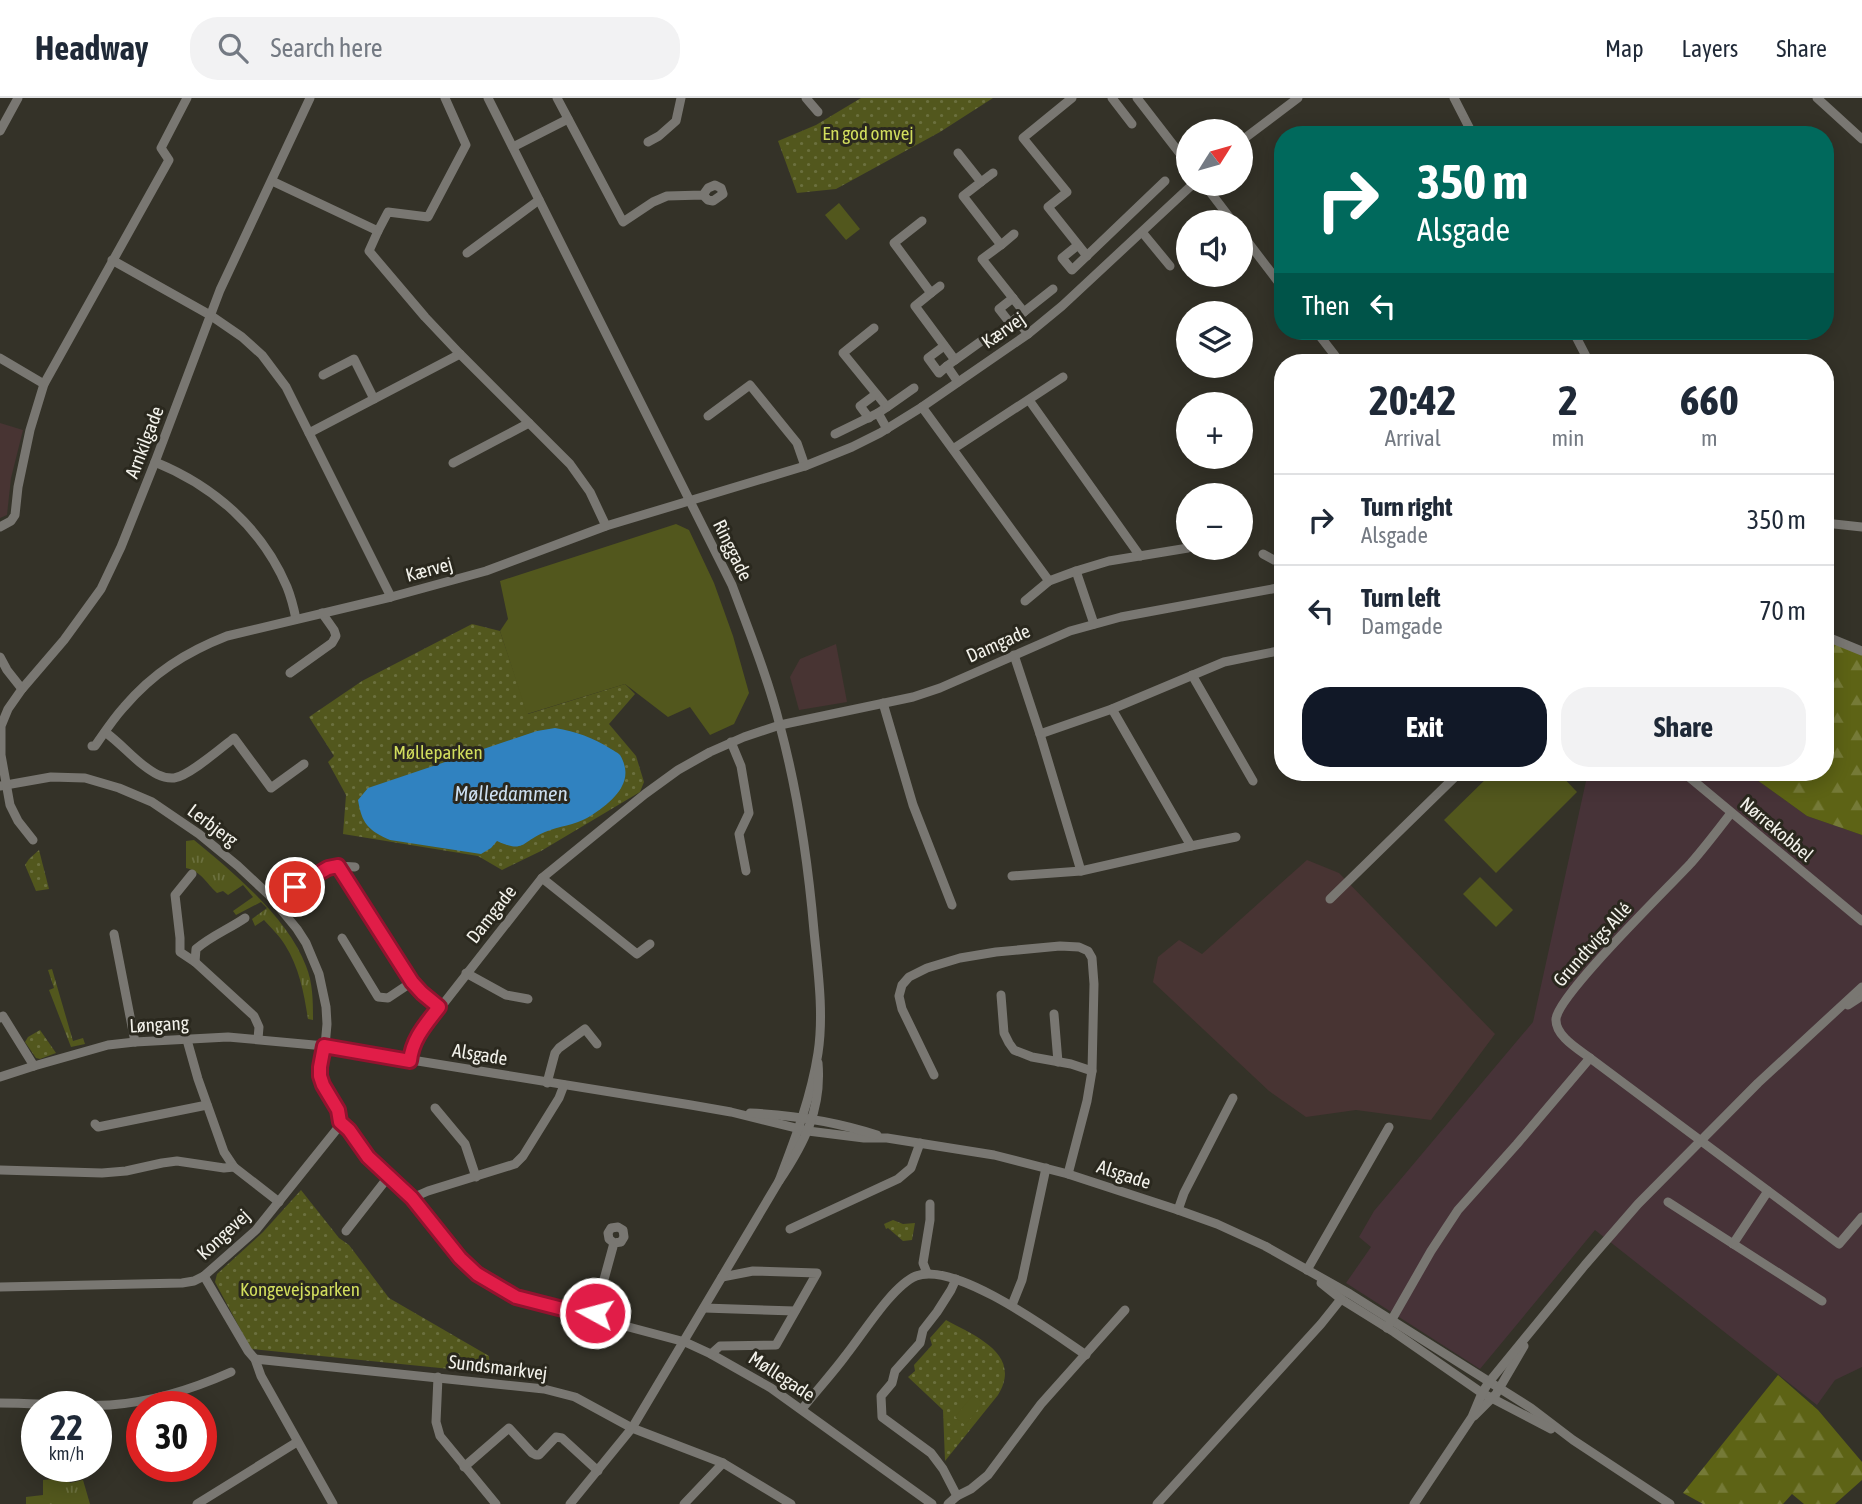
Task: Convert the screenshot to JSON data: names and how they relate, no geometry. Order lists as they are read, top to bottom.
{
  "streets": {
    "street": [
      "Kærvej",
      "Arnkilgade",
      "Ringgade",
      "Damgade",
      "Lerbjerg",
      "Nørrekobbel",
      "Grundtvigs Allé",
      "Løngang",
      "Alsgade",
      "Kongevej",
      "Sundsmarkvej",
      "Møllegade"
    ]
  },
  "crossings": [
    ["Kærvej", "Ringgade"],
    ["Arnkilgade", "Lerbjerg"],
    ["Ringgade", "Damgade"],
    ["Ringgade", "Alsgade"],
    ["Ringgade", "Sundsmarkvej"],
    ["Ringgade", "Møllegade"],
    ["Damgade", "Alsgade"],
    ["Lerbjerg", "Løngang"],
    ["Lerbjerg", "Alsgade"],
    ["Lerbjerg", "Møllegade"],
    ["Nørrekobbel", "Grundtvigs Allé"],
    ["Løngang", "Alsgade"],
    ["Løngang", "Møllegade"],
    ["Alsgade", "Møllegade"],
    ["Kongevej", "Møllegade"]
  ],
  "water": ["Mølledammen"],
  "parks": ["En god omvej", "Mølleparken", "Kongevejsparken"],
  "north": "top right",
  "page": {
    "header": "Headway",
    "search": "Search here",
    "nav": ["Map", "Layers", "Share"],
    "map_buttons": ["+", "−"],
    "turn": ["350 m", "Alsgade"],
    "then": "Then",
    "eta": [
      "20:42",
      "Arrival",
      "2",
      "min",
      "660",
      "m"
    ],
    "list": [
      {
        "name": "Turn right",
        "note": "Alsgade",
        "value": "350 m"
      },
      {
        "name": "Turn left",
        "note": "Damgade",
        "value": "70 m"
      }
    ],
    "buttons": ["Exit", "Share"],
    "speed": "22 km/h",
    "limit": "30"
  }
}
